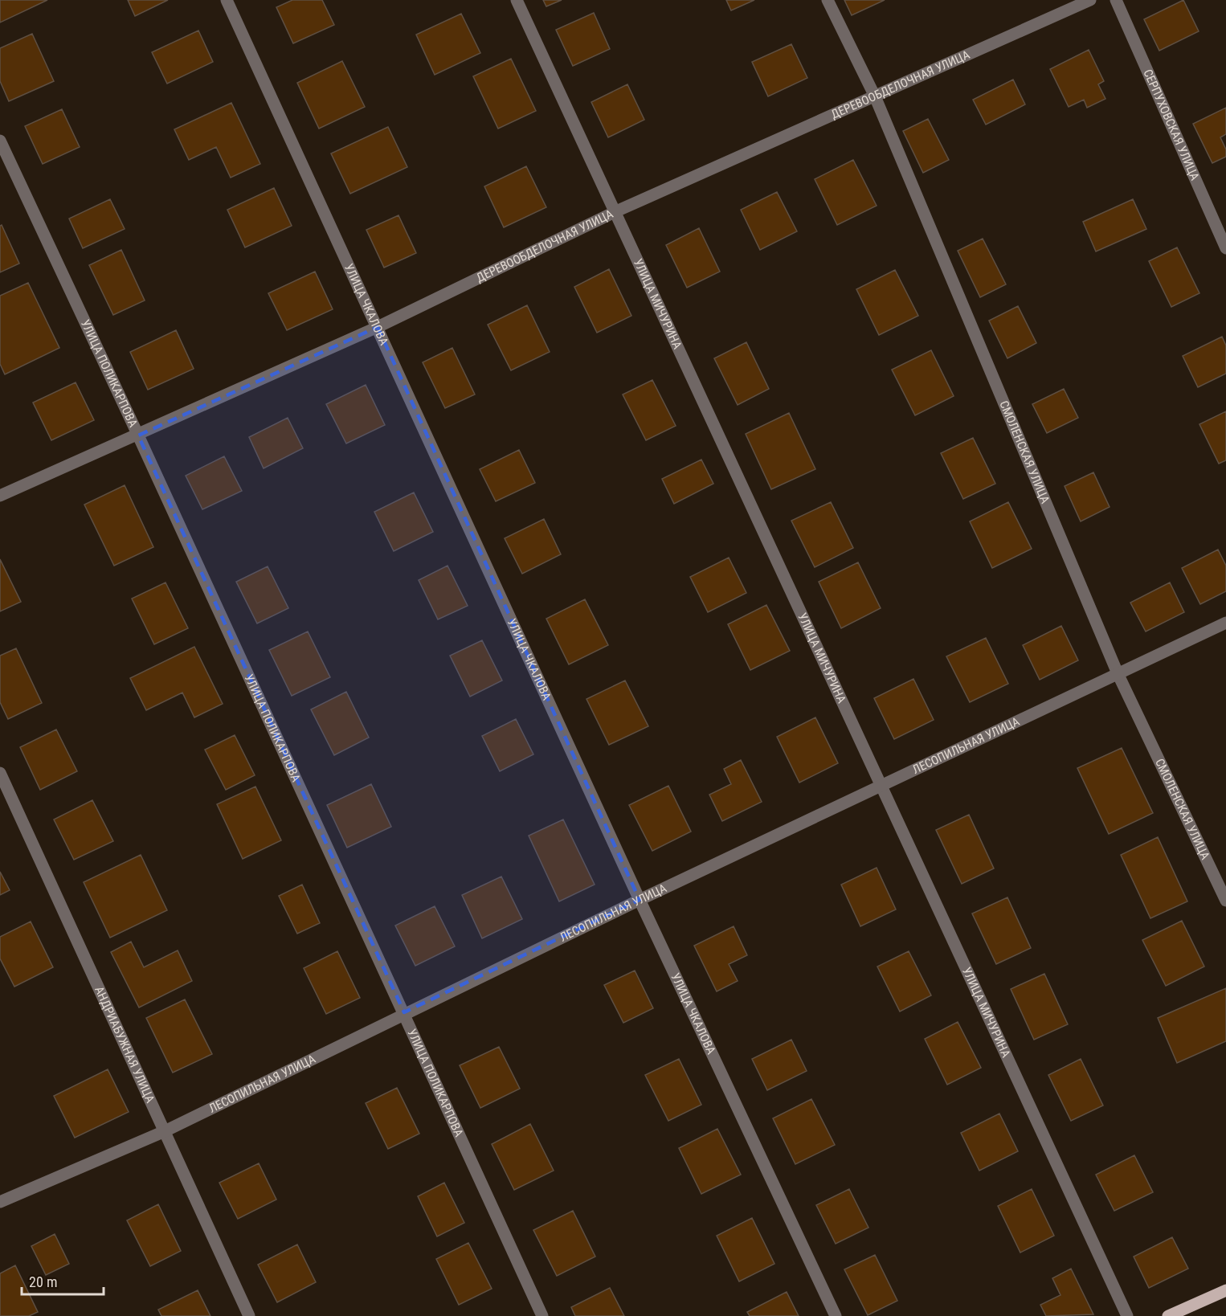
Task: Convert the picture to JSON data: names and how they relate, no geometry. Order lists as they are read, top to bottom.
{
  "streets": {
    "street": [
      "ДЕРЕВООБДЕЛОЧНАЯ УЛИЦА",
      "СЕРПУХОВСКАЯ УЛИЦА",
      "УЛИЦА ЧКАЛОВА",
      "УЛИЦА МИЧУРИНА",
      "УЛИЦА ПОЛИКАРПОВА",
      "СМОЛЕНСКАЯ УЛИЦА",
      "ЛЕСОПИЛЬНАЯ УЛИЦА",
      "АНДРИАБУЖНАЯ УЛИЦА"
    ]
  },
  "crossings": [
    ["ДЕРЕВООБДЕЛОЧНАЯ УЛИЦА", "УЛИЦА ЧКАЛОВА"],
    ["ДЕРЕВООБДЕЛОЧНАЯ УЛИЦА", "УЛИЦА МИЧУРИНА"],
    ["ДЕРЕВООБДЕЛОЧНАЯ УЛИЦА", "УЛИЦА ПОЛИКАРПОВА"],
    ["ДЕРЕВООБДЕЛОЧНАЯ УЛИЦА", "СМОЛЕНСКАЯ УЛИЦА"],
    ["УЛИЦА ЧКАЛОВА", "ЛЕСОПИЛЬНАЯ УЛИЦА"],
    ["УЛИЦА МИЧУРИНА", "ЛЕСОПИЛЬНАЯ УЛИЦА"],
    ["УЛИЦА ПОЛИКАРПОВА", "ЛЕСОПИЛЬНАЯ УЛИЦА"],
    ["СМОЛЕНСКАЯ УЛИЦА", "ЛЕСОПИЛЬНАЯ УЛИЦА"],
    ["ЛЕСОПИЛЬНАЯ УЛИЦА", "АНДРИАБУЖНАЯ УЛИЦА"]
  ],
  "scale_bar": "20 m"
}
